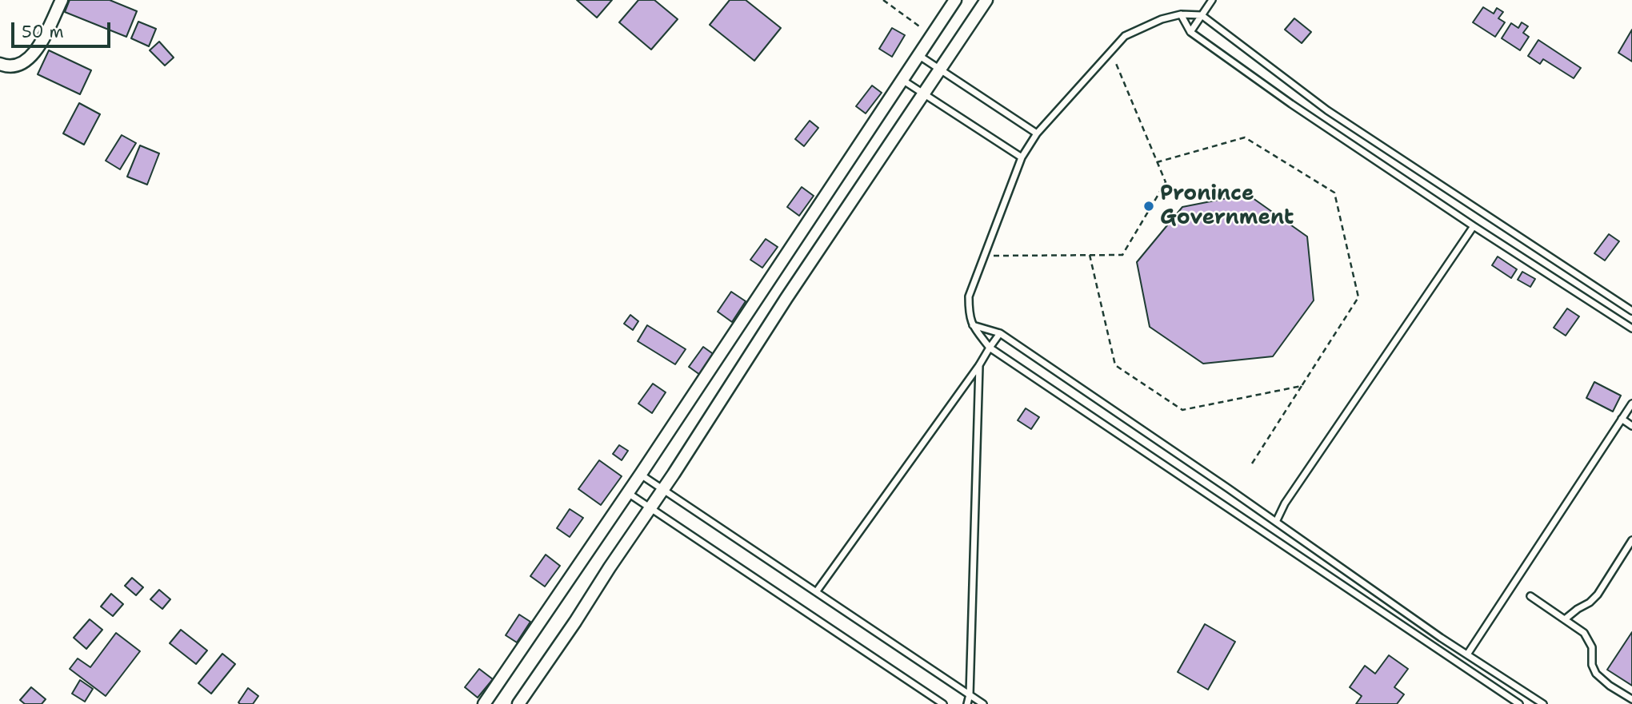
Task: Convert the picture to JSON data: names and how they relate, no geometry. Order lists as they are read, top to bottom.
{
  "places": ["Pronince Government"],
  "scale_bar": "50 m"
}
